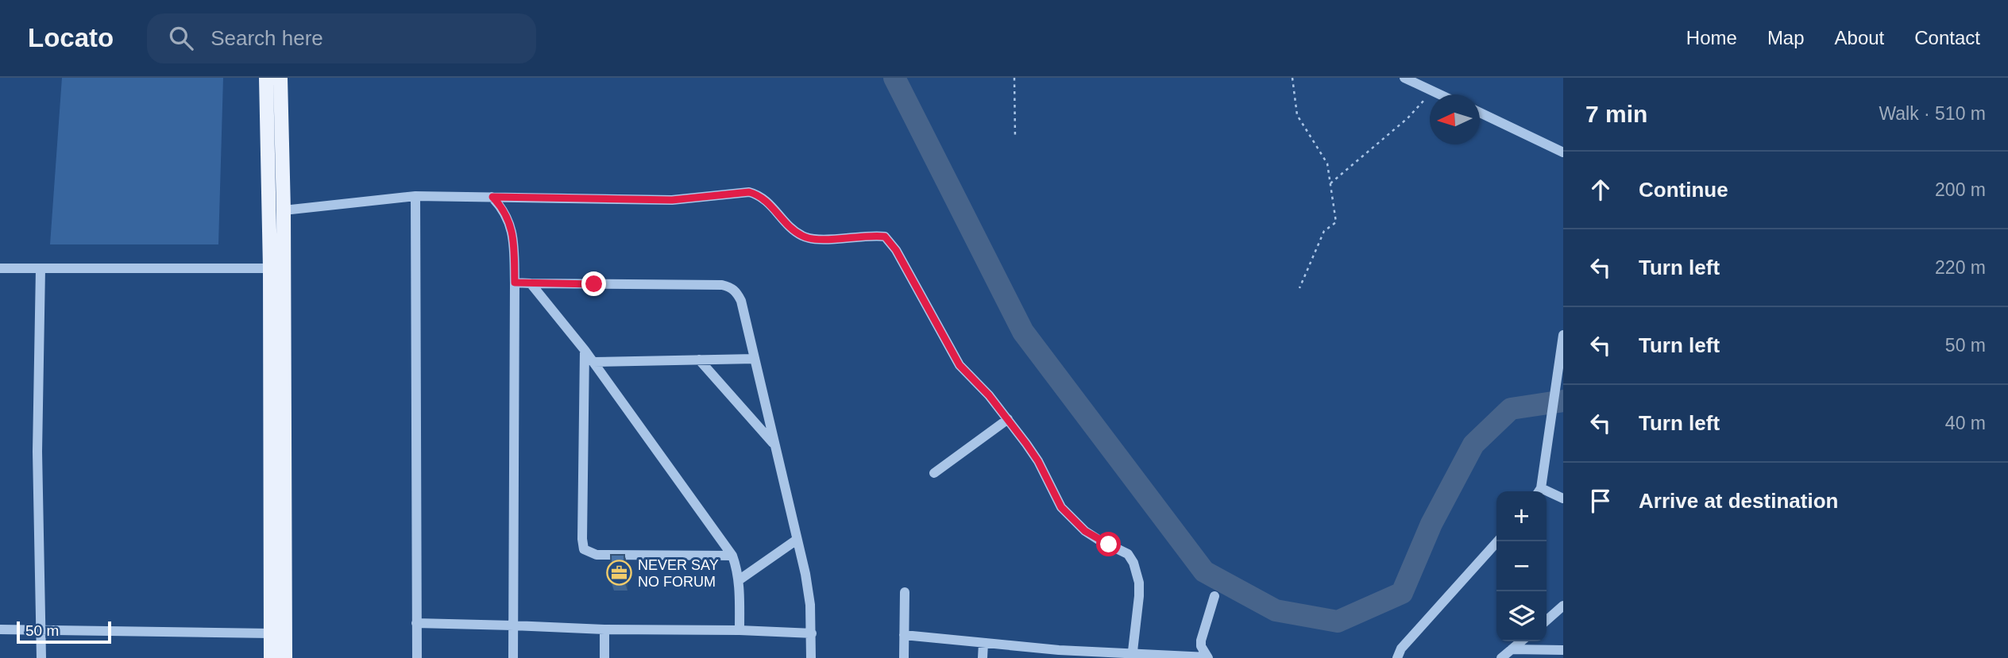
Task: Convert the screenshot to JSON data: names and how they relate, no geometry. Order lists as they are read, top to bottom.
{
  "places": {
    "office": ["NEVER SAY NO FORUM"]
  },
  "scale_bar": "50 m",
  "north": "left",
  "page": {
    "header": "Locato",
    "search": "Search here",
    "nav": [
      "Home",
      "Map",
      "About",
      "Contact"
    ],
    "heading": ["7 min", "Walk · 510 m"],
    "list": [
      ["Continue", "200 m"],
      ["Turn left", "220 m"],
      ["Turn left", "50 m"],
      ["Turn left", "40 m"],
      "Arrive at destination"
    ],
    "map_buttons": ["+", "−"],
    "scale": "50 m"
  }
}
